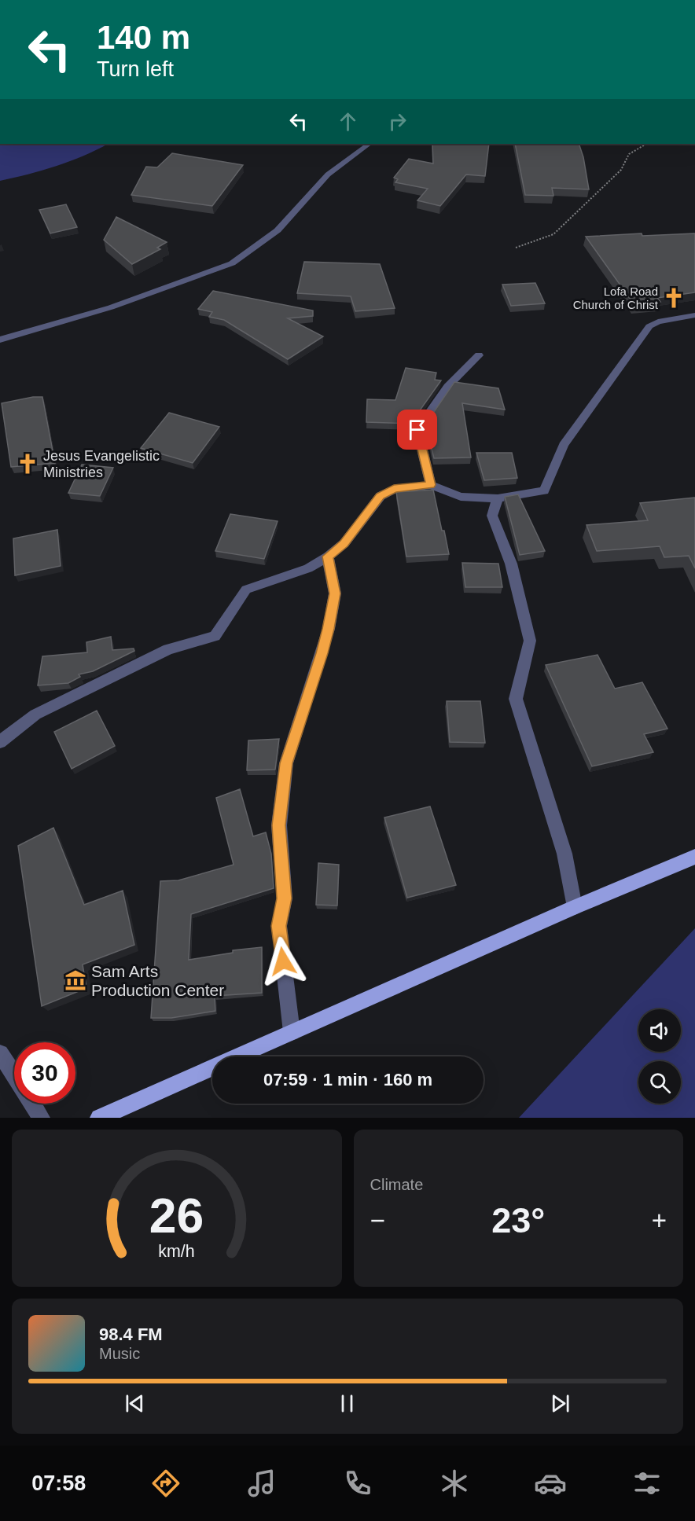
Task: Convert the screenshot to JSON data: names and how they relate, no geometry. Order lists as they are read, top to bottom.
{
  "places": {
    "church": ["Lofa Road Church of Christ", "Jesus Evangelistic Ministries"],
    "museum": ["Sam Arts Production Center"]
  },
  "page": {
    "turn": ["140 m", "Turn left"],
    "limit": "30",
    "trip": "07:59 · 1 min · 160 m",
    "tile": "Climate",
    "heat": ["−", "23°", "+"],
    "song": ["98.4 FM", "Music"],
    "tabs": "07:58",
    "gauge": ["26", "km/h"]
  }
}
